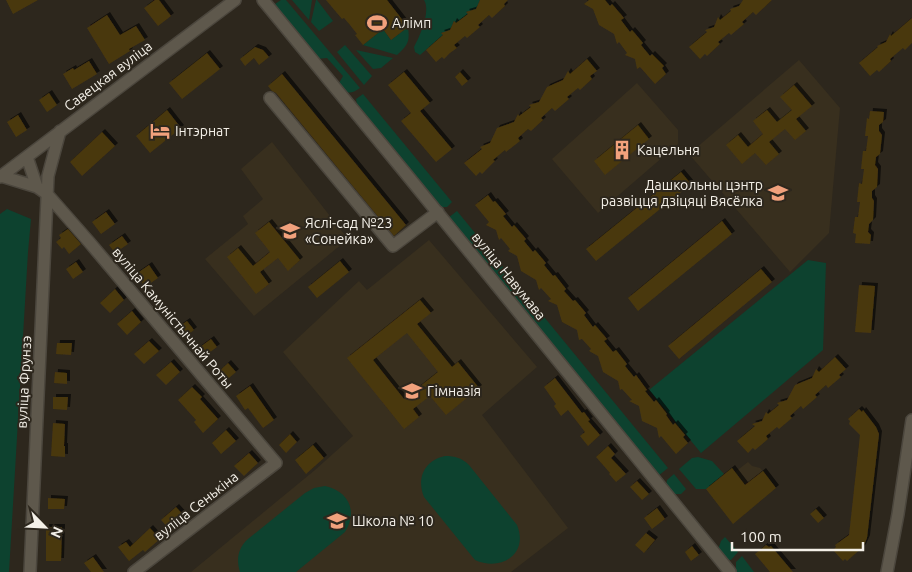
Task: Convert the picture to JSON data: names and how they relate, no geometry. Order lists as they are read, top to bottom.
{
  "streets": {
    "street": [
      "Савецкая вуліца",
      "вуліца Навумава",
      "вуліца Камуністычнай Роты",
      "вуліца Фрунзэ",
      "вуліца Сенькіна"
    ]
  },
  "crossings": [
    ["Савецкая вуліца", "вуліца Фрунзэ"],
    ["вуліца Камуністычнай Роты", "вуліца Фрунзэ"],
    ["вуліца Камуністычнай Роты", "вуліца Сенькіна"]
  ],
  "places": {
    "sports": ["Алімп"],
    "hotel": ["Інтэрнат"],
    "building": ["Кацельня"],
    "school or university": [
      "Дашкольны цэнтр развіцця дзіцяці Вясёлка",
      "Яслі-сад №23 «Сонейка»",
      "Гімназія",
      "Школа № 10"
    ]
  },
  "scale_bar": "100 m",
  "north": "bottom right"
}
